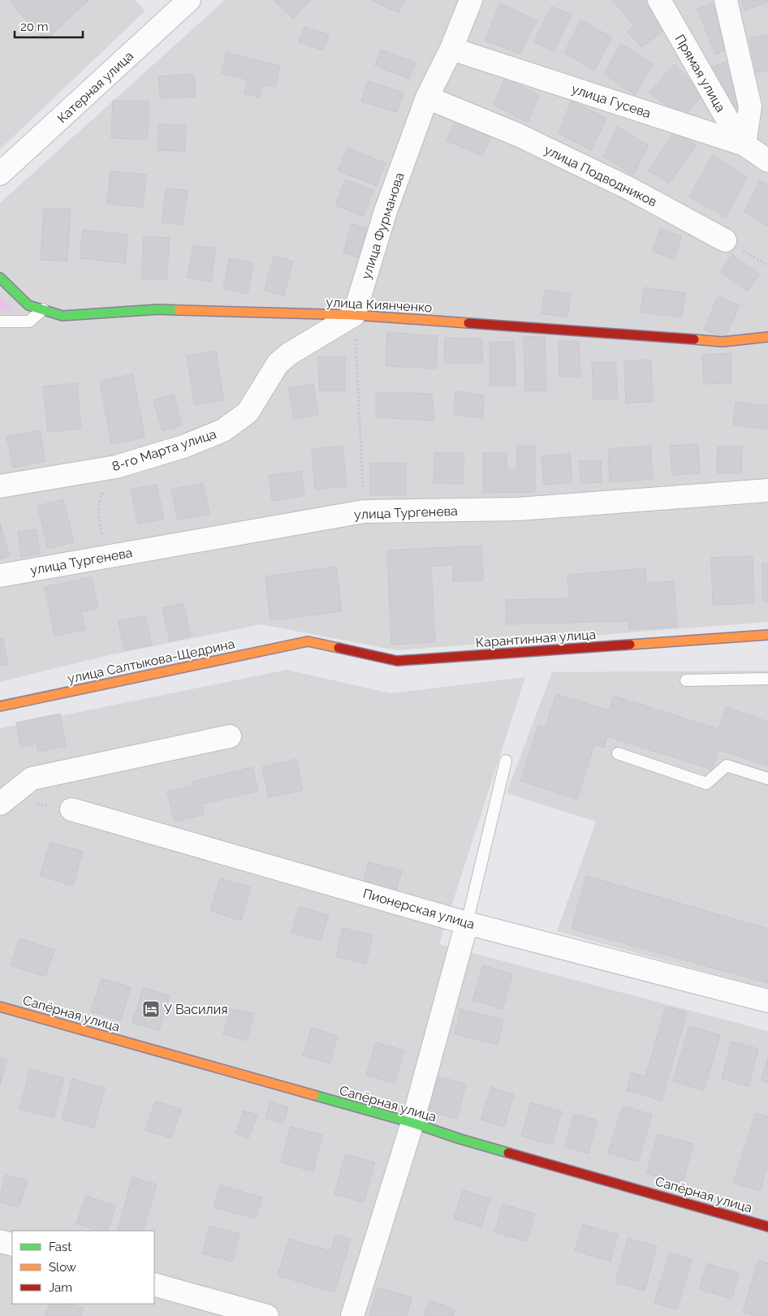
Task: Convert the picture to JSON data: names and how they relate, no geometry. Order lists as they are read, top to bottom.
{
  "streets": {
    "street": [
      "Прямая улица",
      "Катерная улица",
      "улица Гусева",
      "улица Подводников",
      "улица Фурманова",
      "улица Киянченко",
      "8-го Марта улица",
      "улица Тургенева",
      "Карантинная улица",
      "улица Салтыкова-Щедрина",
      "Пионерская улица",
      "Сапёрная улица"
    ]
  },
  "crossings": [
    ["Прямая улица", "улица Гусева"],
    ["улица Гусева", "улица Фурманова"],
    ["улица Подводников", "улица Фурманова"],
    ["улица Фурманова", "улица Киянченко"],
    ["улица Фурманова", "8-го Марта улица"],
    ["улица Киянченко", "8-го Марта улица"],
    ["Карантинная улица", "улица Салтыкова-Щедрина"]
  ],
  "places": {
    "hotel": ["У Василия"]
  },
  "legend": ["Fast", "Slow", "Jam"],
  "scale_bar": "20 m"
}
